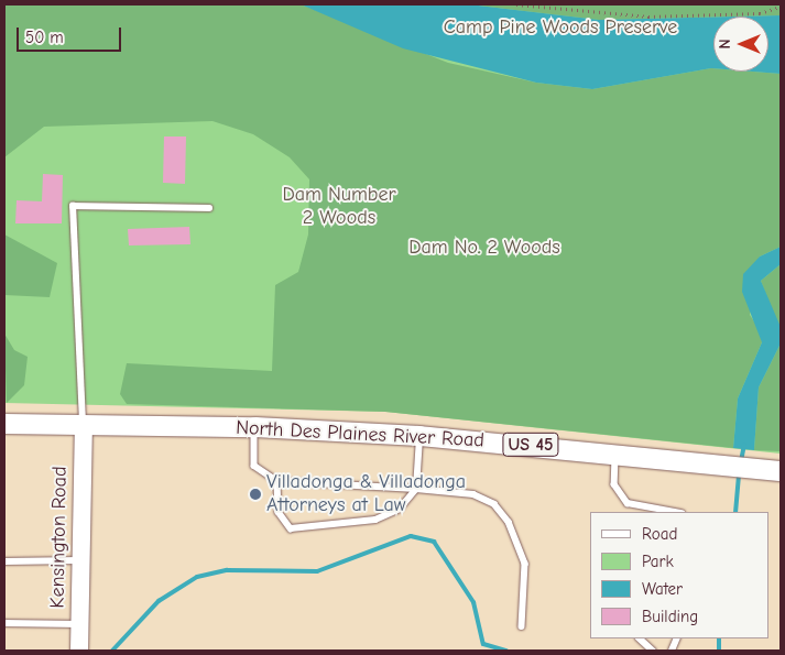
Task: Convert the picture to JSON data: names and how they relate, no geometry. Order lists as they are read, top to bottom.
{
  "streets": {
    "main road": ["North Des Plaines River Road", "US 45", "Kensington Road"]
  },
  "crossings": [
    ["North Des Plaines River Road", "Kensington Road"]
  ],
  "parks": ["Camp Pine Woods Preserve", "Dam Number 2 Woods", "Dam No. 2 Woods"],
  "places": ["Villadonga & Villadonga Attorneys at Law"],
  "legend": [
    "Road",
    "Park",
    "Water",
    "Building"
  ],
  "scale_bar": "50 m",
  "north": "left"
}
